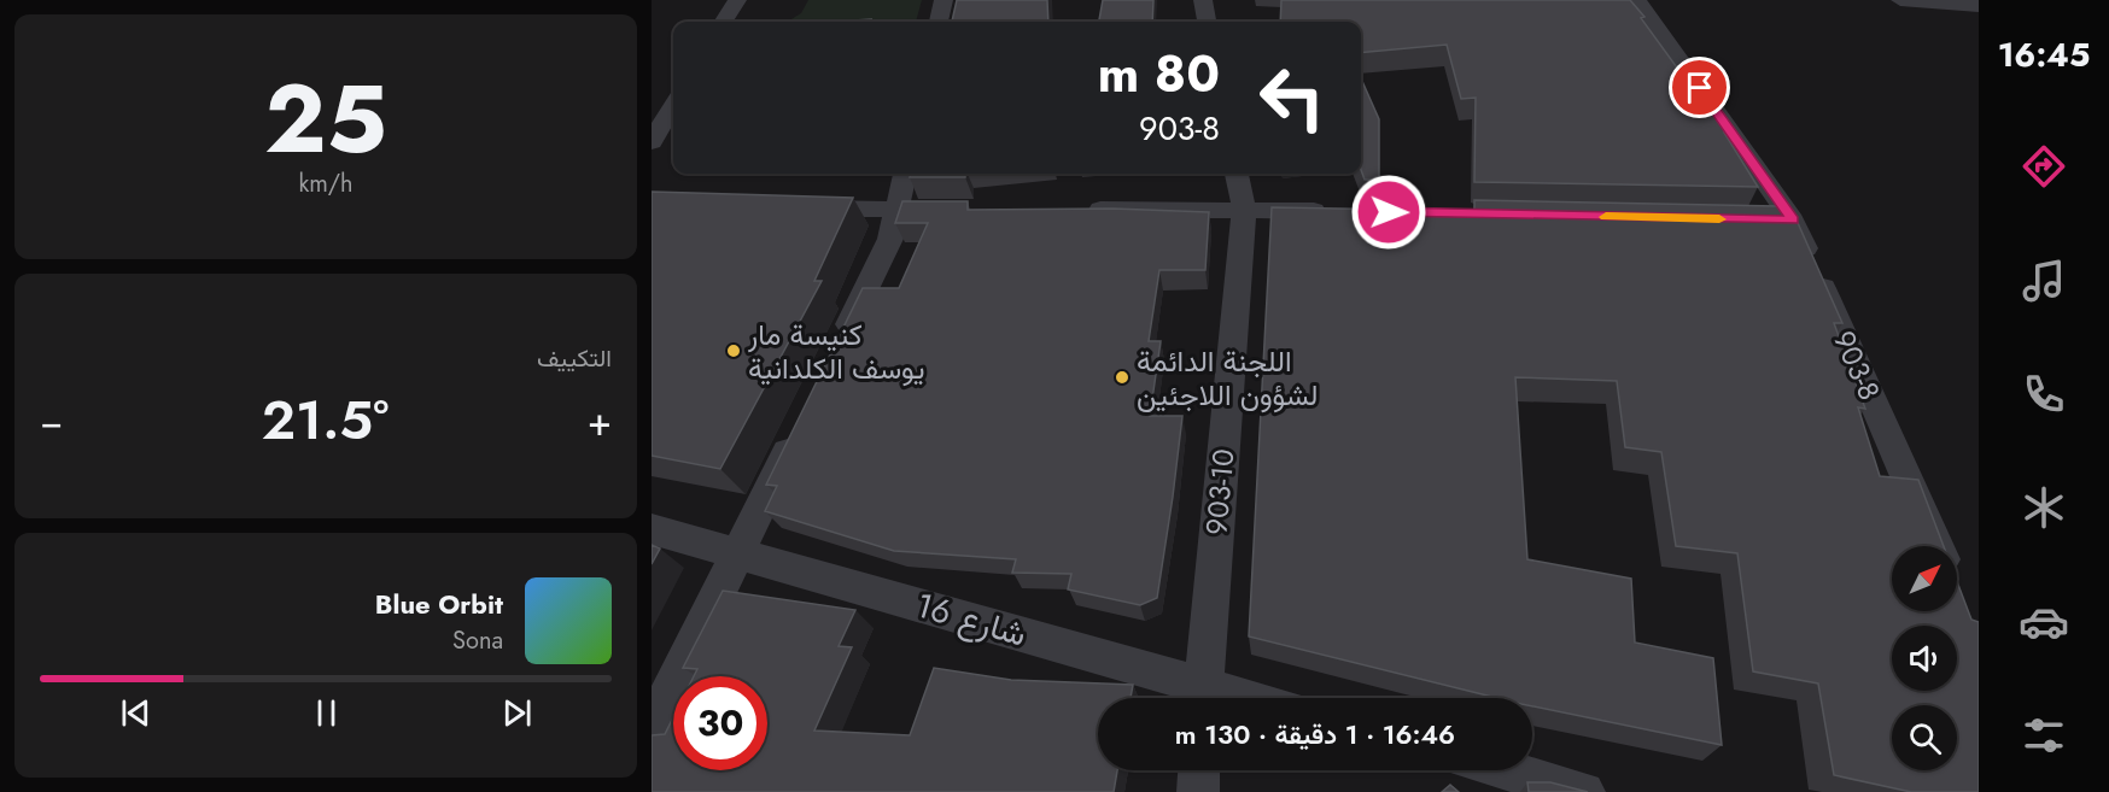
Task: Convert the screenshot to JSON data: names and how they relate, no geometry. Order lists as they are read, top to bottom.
{
  "streets": {
    "street": ["903-8", "903-10", "شارع 16"]
  },
  "places": ["كنيسة مار يوسف الكلدانية", "اللجنة الدائمة لشؤون اللاجئين"],
  "north": "top right",
  "page": {
    "tabs": "16:45",
    "tile": [
      ["25", "km/h"],
      "التكييف"
    ],
    "turn": ["80 m", "903-8"],
    "heat": ["−", "21.5°", "+"],
    "song": ["Blue Orbit", "Sona"],
    "limit": "30",
    "trip": "16:46 · 1 دقيقة · 130 m"
  }
}
